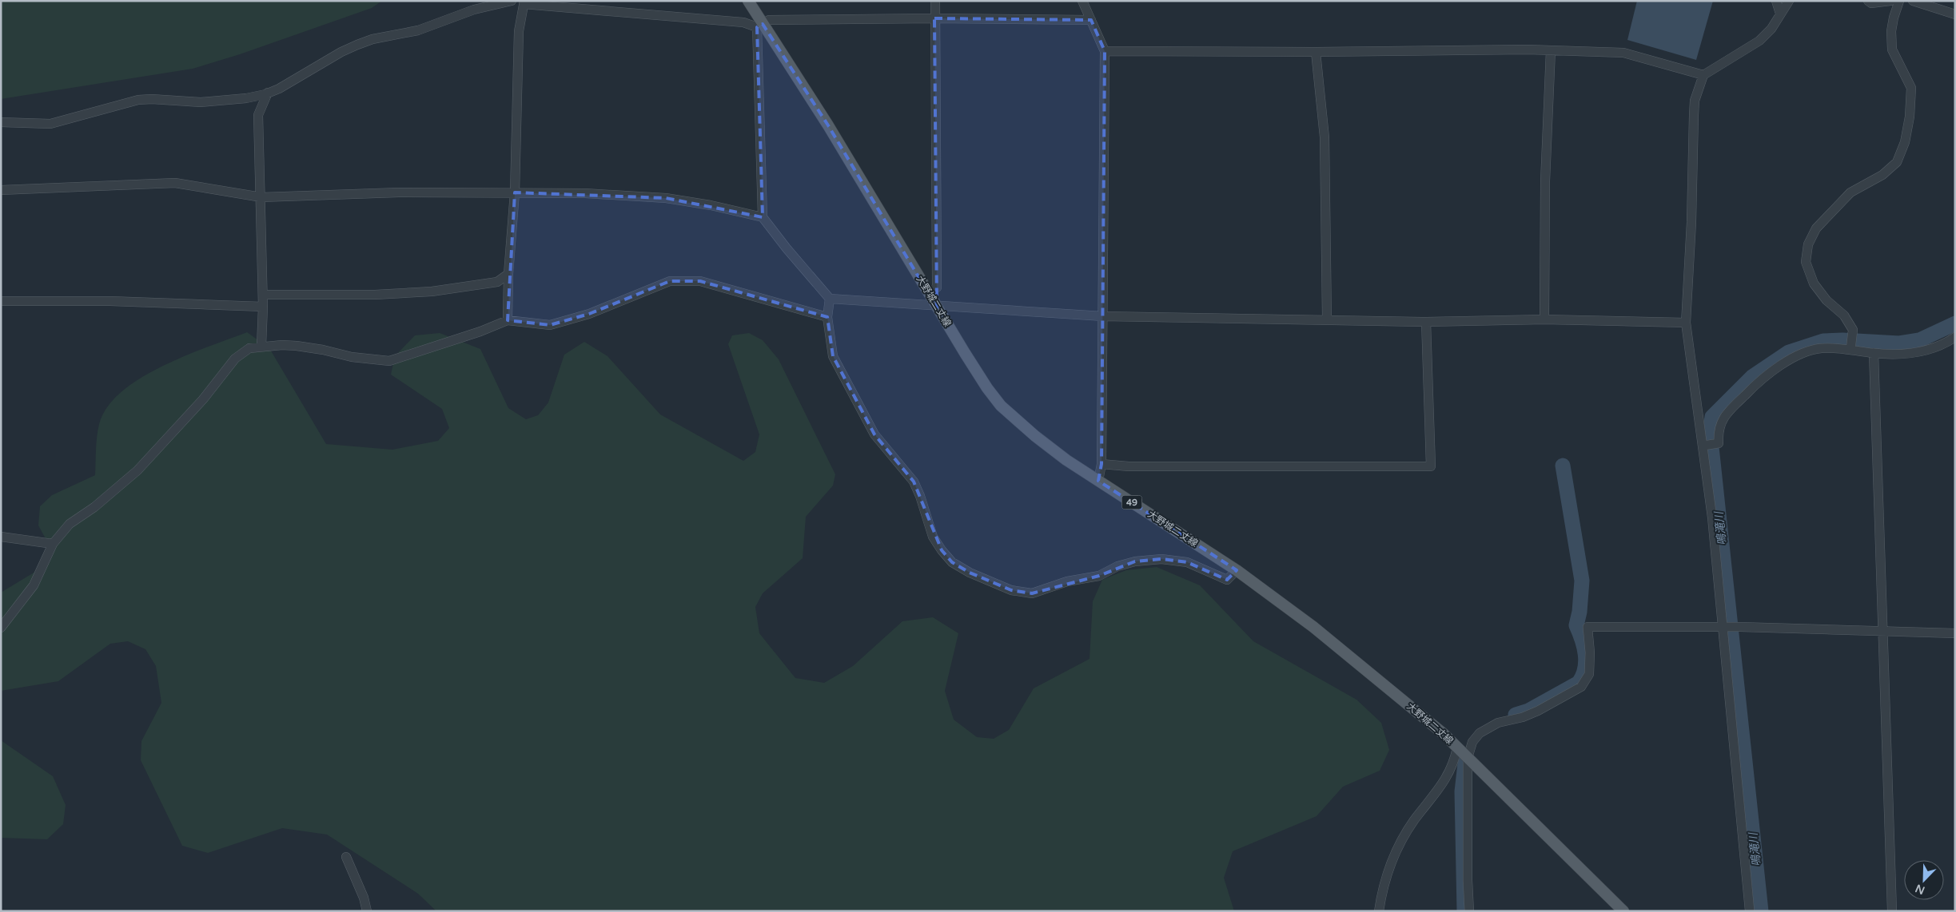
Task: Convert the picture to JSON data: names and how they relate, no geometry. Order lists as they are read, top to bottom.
{
  "streets": {
    "main road": ["大野城二丈線", "49"]
  },
  "water": ["鳴滝川"],
  "north": "bottom left"
}
